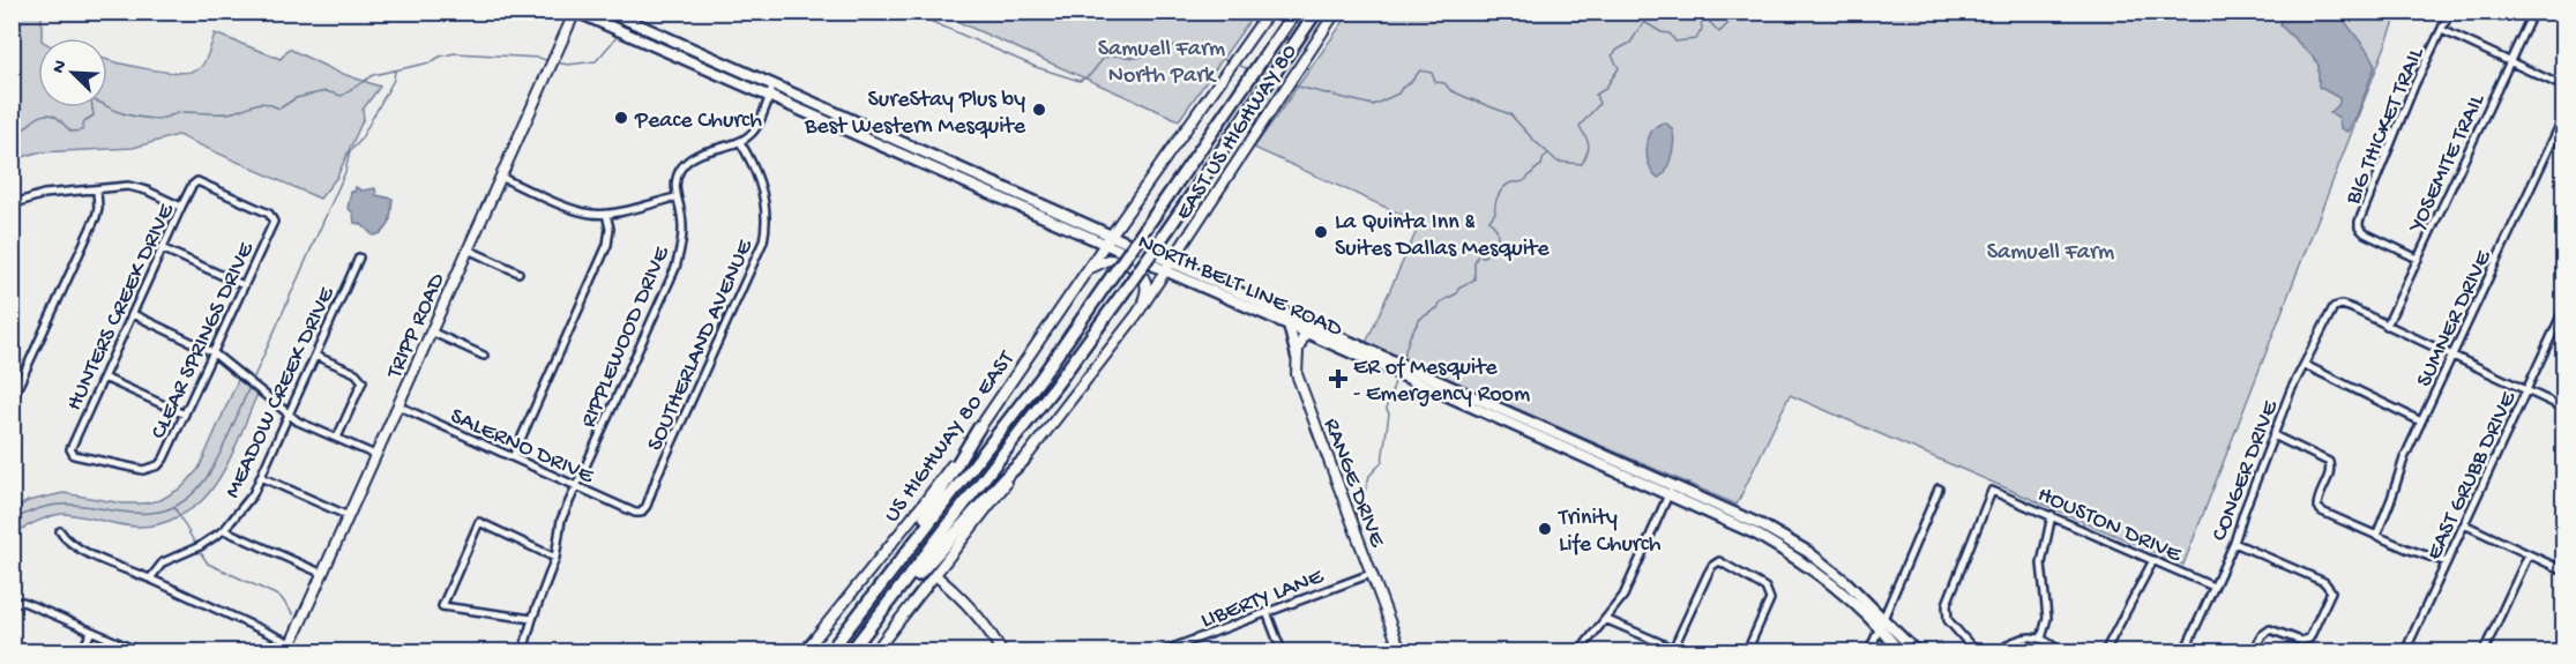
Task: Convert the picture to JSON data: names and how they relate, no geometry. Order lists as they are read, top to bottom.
{
  "streets": {
    "main road": [
      "EAST US HIGHWAY 80",
      "NORTH BELT LINE ROAD",
      "TRIPP ROAD",
      "US HIGHWAY 80 EAST",
      "RANGE DRIVE"
    ],
    "street": [
      "BIG THICKET TRAIL",
      "YOSEMITE TRAIL",
      "HUNTERS CREEK DRIVE",
      "SUMNER DRIVE",
      "RIPPLEWOOD DRIVE",
      "CLEAR SPRINGS DRIVE",
      "SOUTHERLAND AVENUE",
      "MEADOW CREEK DRIVE",
      "SALERNO DRIVE",
      "CONGER DRIVE",
      "EAST GRUBB DRIVE",
      "HOUSTON DRIVE",
      "LIBERTY LANE"
    ]
  },
  "crossings": [
    ["BIG THICKET TRAIL", "YOSEMITE TRAIL"],
    ["EAST US HIGHWAY 80", "NORTH BELT LINE ROAD"],
    ["EAST US HIGHWAY 80", "US HIGHWAY 80 EAST"],
    ["YOSEMITE TRAIL", "CONGER DRIVE"],
    ["NORTH BELT LINE ROAD", "TRIPP ROAD"],
    ["NORTH BELT LINE ROAD", "US HIGHWAY 80 EAST"],
    ["NORTH BELT LINE ROAD", "RANGE DRIVE"],
    ["HUNTERS CREEK DRIVE", "CLEAR SPRINGS DRIVE"],
    ["TRIPP ROAD", "SALERNO DRIVE"],
    ["RIPPLEWOOD DRIVE", "SOUTHERLAND AVENUE"],
    ["RIPPLEWOOD DRIVE", "SALERNO DRIVE"],
    ["SOUTHERLAND AVENUE", "SALERNO DRIVE"],
    ["CONGER DRIVE", "HOUSTON DRIVE"],
    ["RANGE DRIVE", "LIBERTY LANE"]
  ],
  "parks": ["Samuell Farm North Park", "Samuell Farm"],
  "places": {
    "other": [
      "SureStay Plus by Best Western Mesquite",
      "Peace Church",
      "La Quinta Inn & Suites Dallas Mesquite",
      "Trinity Life Church"
    ],
    "health": ["ER of Mesquite - Emergency Room"]
  },
  "north": "top left"
}
